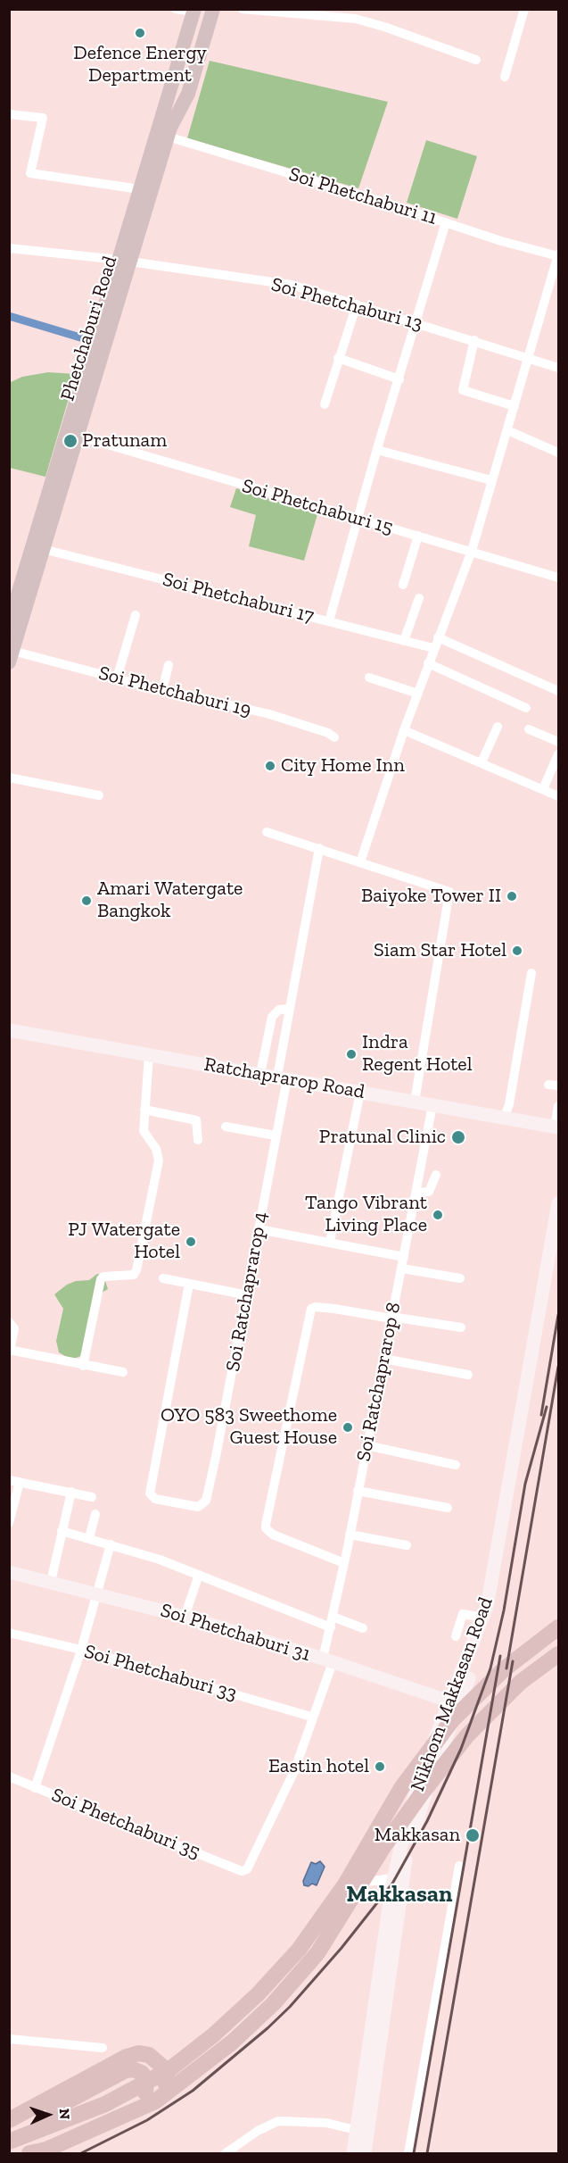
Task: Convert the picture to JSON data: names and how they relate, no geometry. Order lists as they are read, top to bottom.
{
  "streets": {
    "main road": ["Phetchaburi Road"],
    "street": [
      "Soi Phetchaburi 11",
      "Soi Phetchaburi 13",
      "Soi Phetchaburi 15",
      "Soi Phetchaburi 17",
      "Soi Phetchaburi 19",
      "Ratchaprarop Road",
      "Soi Ratchaprarop 4",
      "Soi Ratchaprarop 8",
      "Soi Phetchaburi 31",
      "Soi Phetchaburi 33",
      "Nikhom Makkasan Road",
      "Soi Phetchaburi 35"
    ]
  },
  "crossings": [
    ["Soi Phetchaburi 11", "Phetchaburi Road"],
    ["Soi Phetchaburi 13", "Phetchaburi Road"],
    ["Phetchaburi Road", "Soi Phetchaburi 15"],
    ["Phetchaburi Road", "Soi Phetchaburi 17"],
    ["Phetchaburi Road", "Soi Phetchaburi 19"],
    ["Ratchaprarop Road", "Soi Ratchaprarop 4"],
    ["Ratchaprarop Road", "Soi Ratchaprarop 8"],
    ["Soi Ratchaprarop 8", "Soi Phetchaburi 31"],
    ["Soi Ratchaprarop 8", "Soi Phetchaburi 33"],
    ["Soi Ratchaprarop 8", "Soi Phetchaburi 35"],
    ["Soi Phetchaburi 31", "Nikhom Makkasan Road"]
  ],
  "districts": ["Makkasan"],
  "places": [
    "Defence Energy Department",
    "Pratunam",
    "City Home Inn",
    "Baiyoke Tower II",
    "Amari Watergate Bangkok",
    "Siam Star Hotel",
    "Indra Regent Hotel",
    "Pratunal Clinic",
    "Tango Vibrant Living Place",
    "PJ Watergate Hotel",
    "OYO 583 Sweethome Guest House",
    "Eastin hotel",
    "Makkasan"
  ],
  "north": "right"
}
